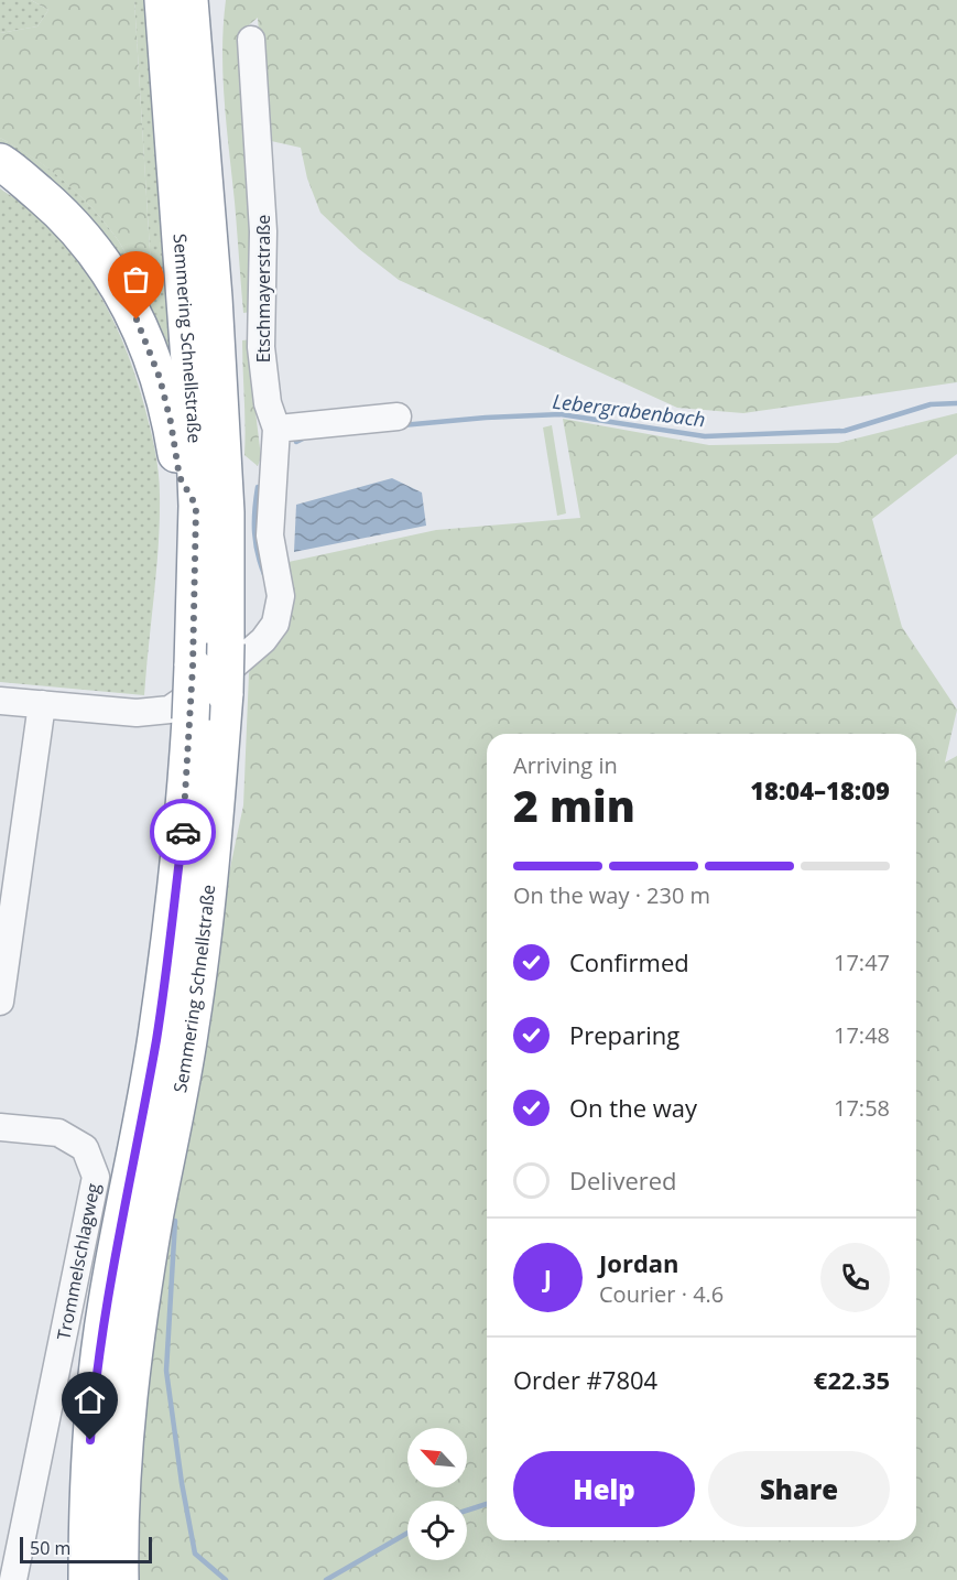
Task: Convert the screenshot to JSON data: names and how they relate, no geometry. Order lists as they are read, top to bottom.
{
  "streets": {
    "highway": ["Semmering Schnellstraße"],
    "street": ["Etschmayerstraße", "Trommelschlagweg"]
  },
  "water": ["Lebergrabenbach"],
  "scale_bar": "50 m",
  "north": "top left",
  "page": {
    "heading": ["2 min", "Arriving in", "18:04–18:09"],
    "panel": [
      "Jordan",
      "Courier · 4.6",
      "Order #7804",
      "€22.35"
    ],
    "bar": "On the way · 230 m",
    "list": [
      ["Confirmed", "17:47"],
      ["Preparing", "17:48"],
      ["On the way", "17:58"],
      "Delivered"
    ],
    "round": "J",
    "buttons": ["Help", "Share"],
    "scale": "50 m"
  }
}
